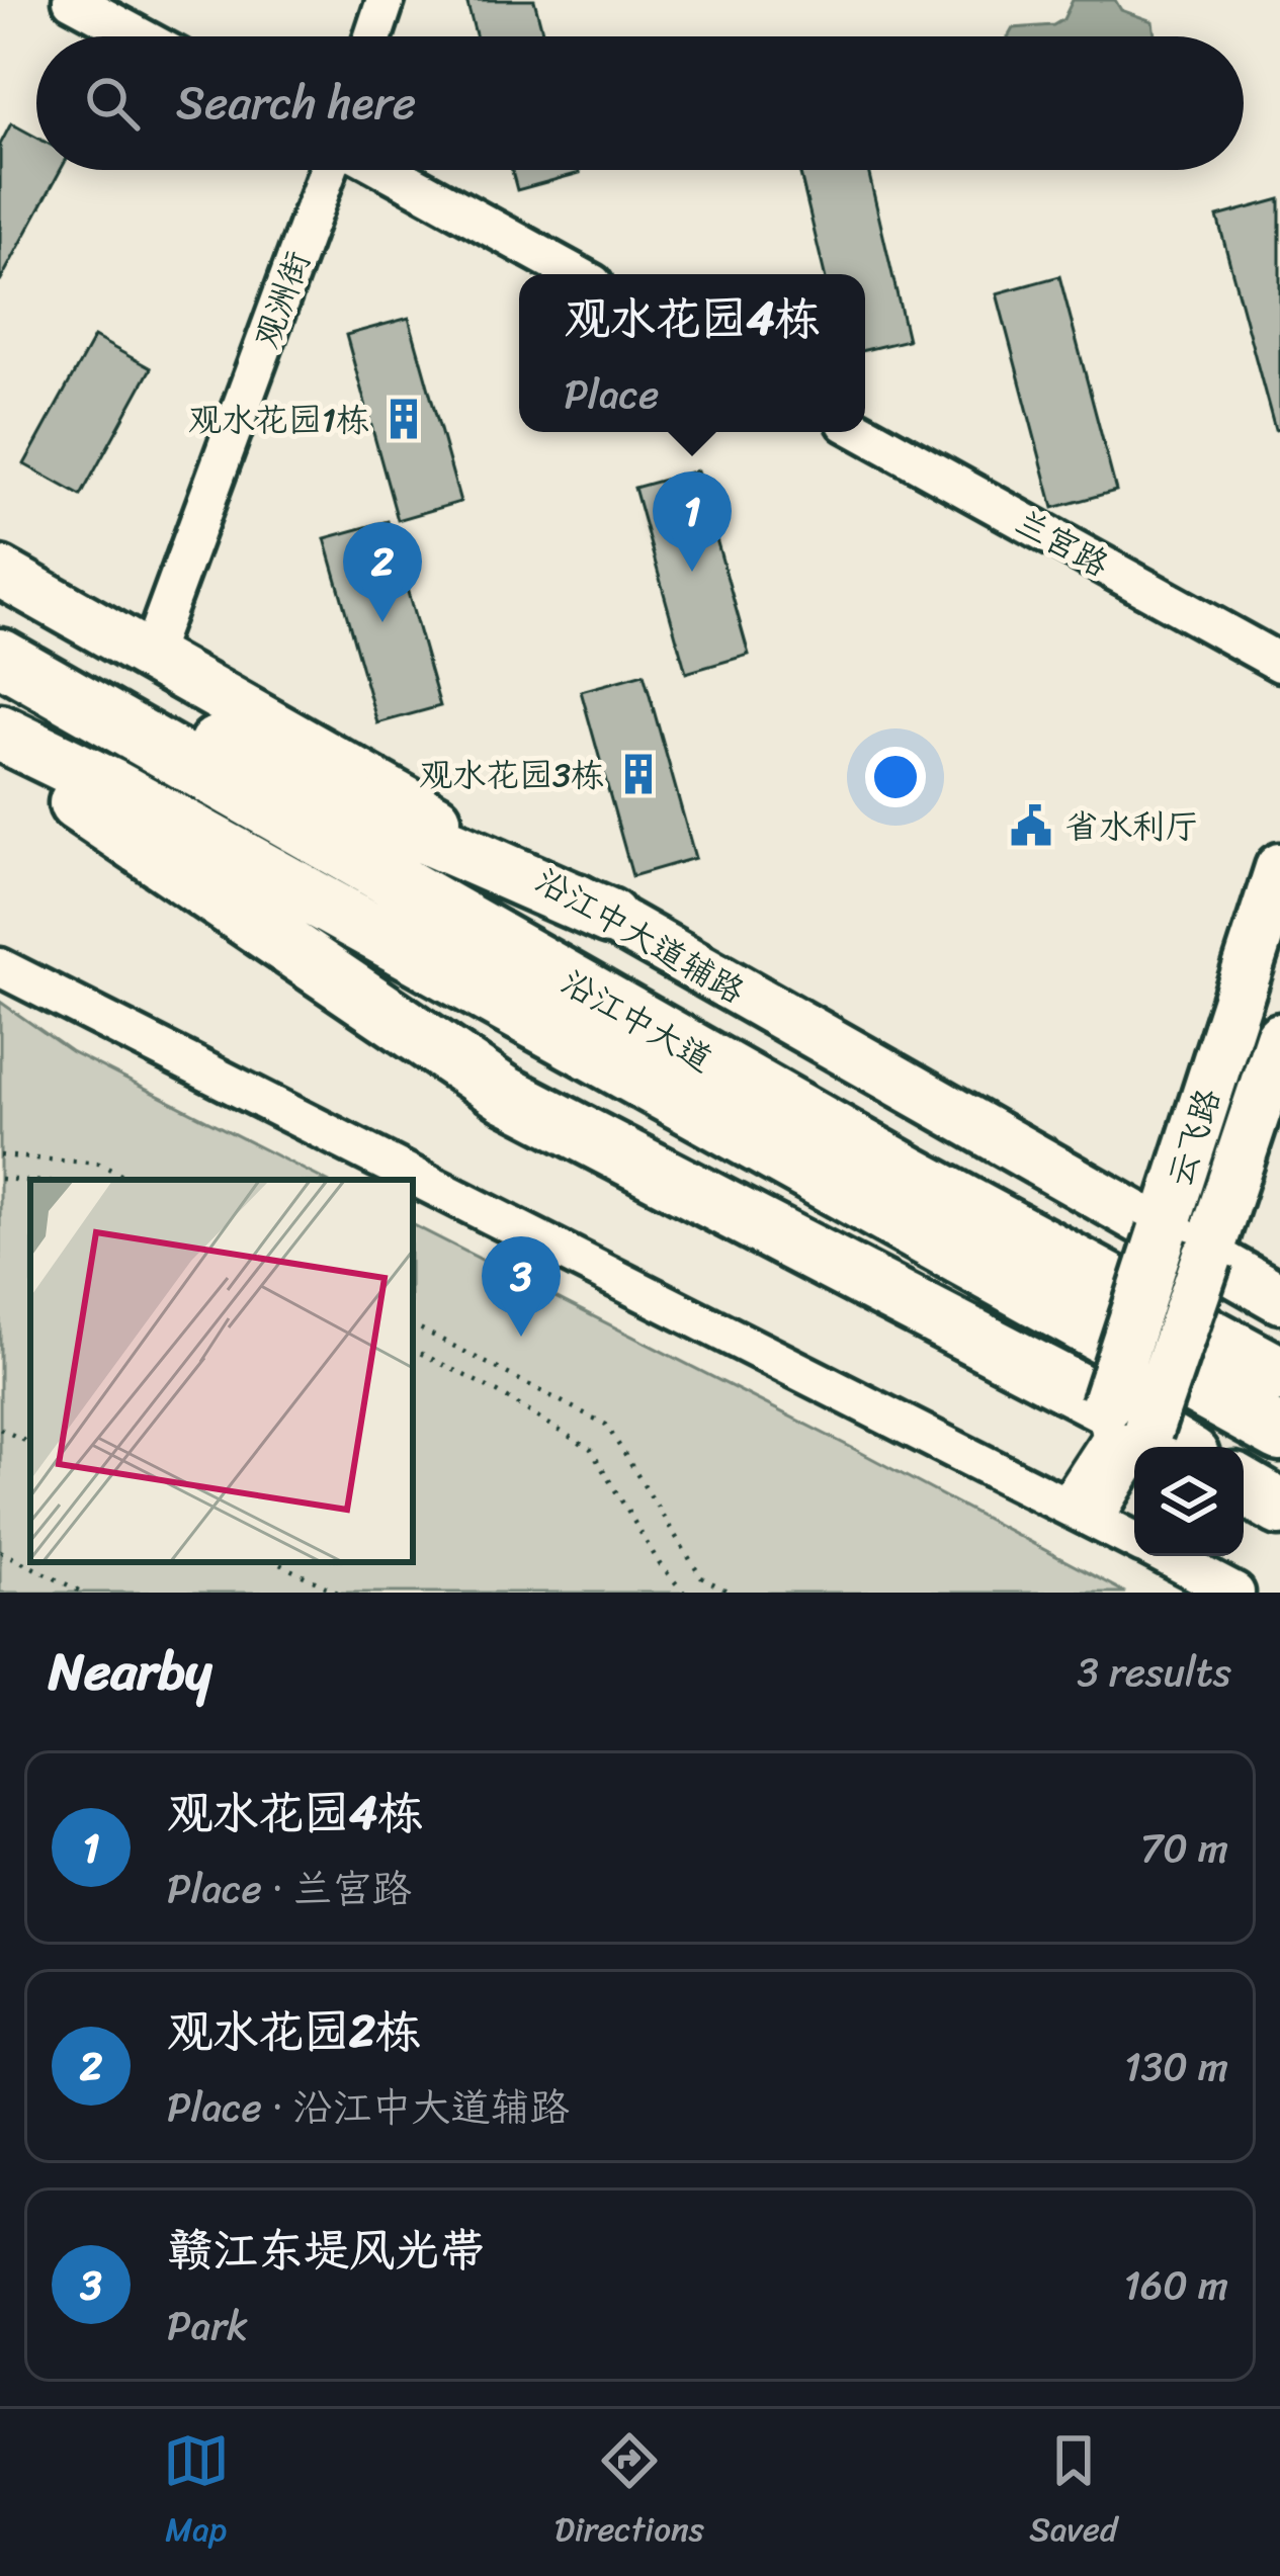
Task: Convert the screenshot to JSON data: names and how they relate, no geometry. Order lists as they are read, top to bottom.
{
  "streets": {
    "highway": ["沿江中大道"],
    "main road": ["沿江中大道辅路", "云飞路"],
    "street": ["观洲街", "兰宫路"]
  },
  "crossings": [
    ["观洲街", "沿江中大道辅路"],
    ["沿江中大道辅路", "云飞路"]
  ],
  "places": {
    "building": ["观水花园1栋", "观水花园3栋"],
    "public building": ["省水利厅"]
  },
  "page": {
    "search": "Search here",
    "popup": ["观水花园4栋", "Place"],
    "pins": ["1", "2", "3"],
    "heading": ["Nearby", "3 results"],
    "list": [
      {
        "mark": "1",
        "name": "观水花园4栋",
        "note": "Place · 兰宫路",
        "value": "70 m"
      },
      {
        "mark": "2",
        "name": "观水花园2栋",
        "note": "Place · 沿江中大道辅路",
        "value": "130 m"
      },
      {
        "mark": "3",
        "name": "赣江东堤风光带",
        "note": "Park",
        "value": "160 m"
      }
    ],
    "nav": ["Map", "Directions", "Saved"]
  }
}
